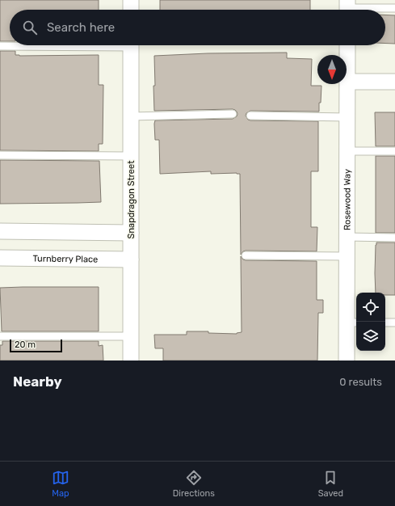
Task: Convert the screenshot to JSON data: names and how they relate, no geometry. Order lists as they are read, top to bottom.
{
  "streets": {
    "street": ["Snapdragon Street", "Rosewood Way", "Turnberry Place"]
  },
  "crossings": [
    ["Snapdragon Street", "Turnberry Place"]
  ],
  "scale_bar": "20 m",
  "north": "bottom",
  "page": {
    "search": "Search here",
    "scale": "20 m",
    "heading": ["Nearby", "0 results"],
    "nav": ["Map", "Directions", "Saved"]
  }
}
